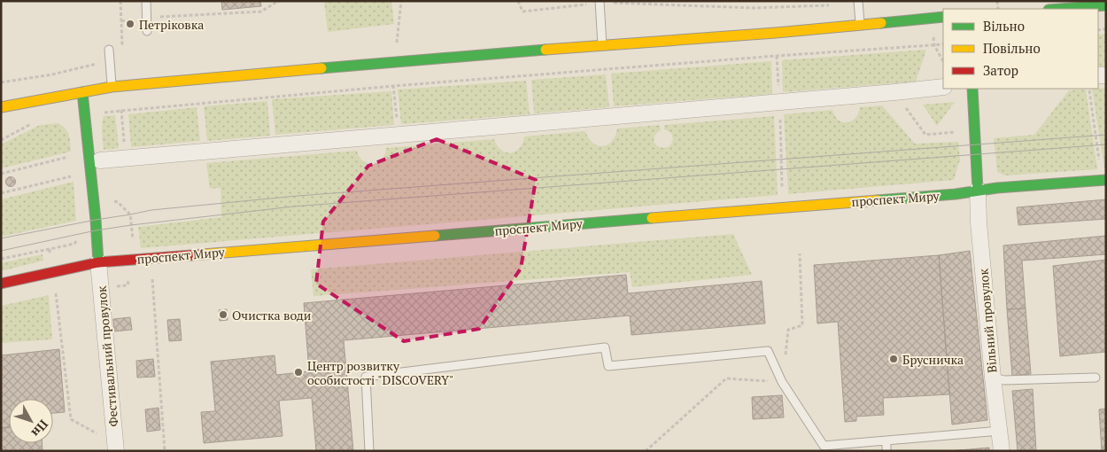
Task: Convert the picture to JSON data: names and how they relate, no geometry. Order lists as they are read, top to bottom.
{
  "streets": {
    "street": ["проспект Миру", "Вільний провулок", "Фестивальний провулок"]
  },
  "crossings": [
    ["проспект Миру", "Вільний провулок"],
    ["проспект Миру", "Фестивальний провулок"]
  ],
  "places": [
    "Петріковка",
    "Очистка води",
    "Брусничка",
    "Центр розвитку особистості \"DISCOVERY\""
  ],
  "legend": ["Вільно", "Повільно", "Затор"],
  "north": "bottom right"
}
